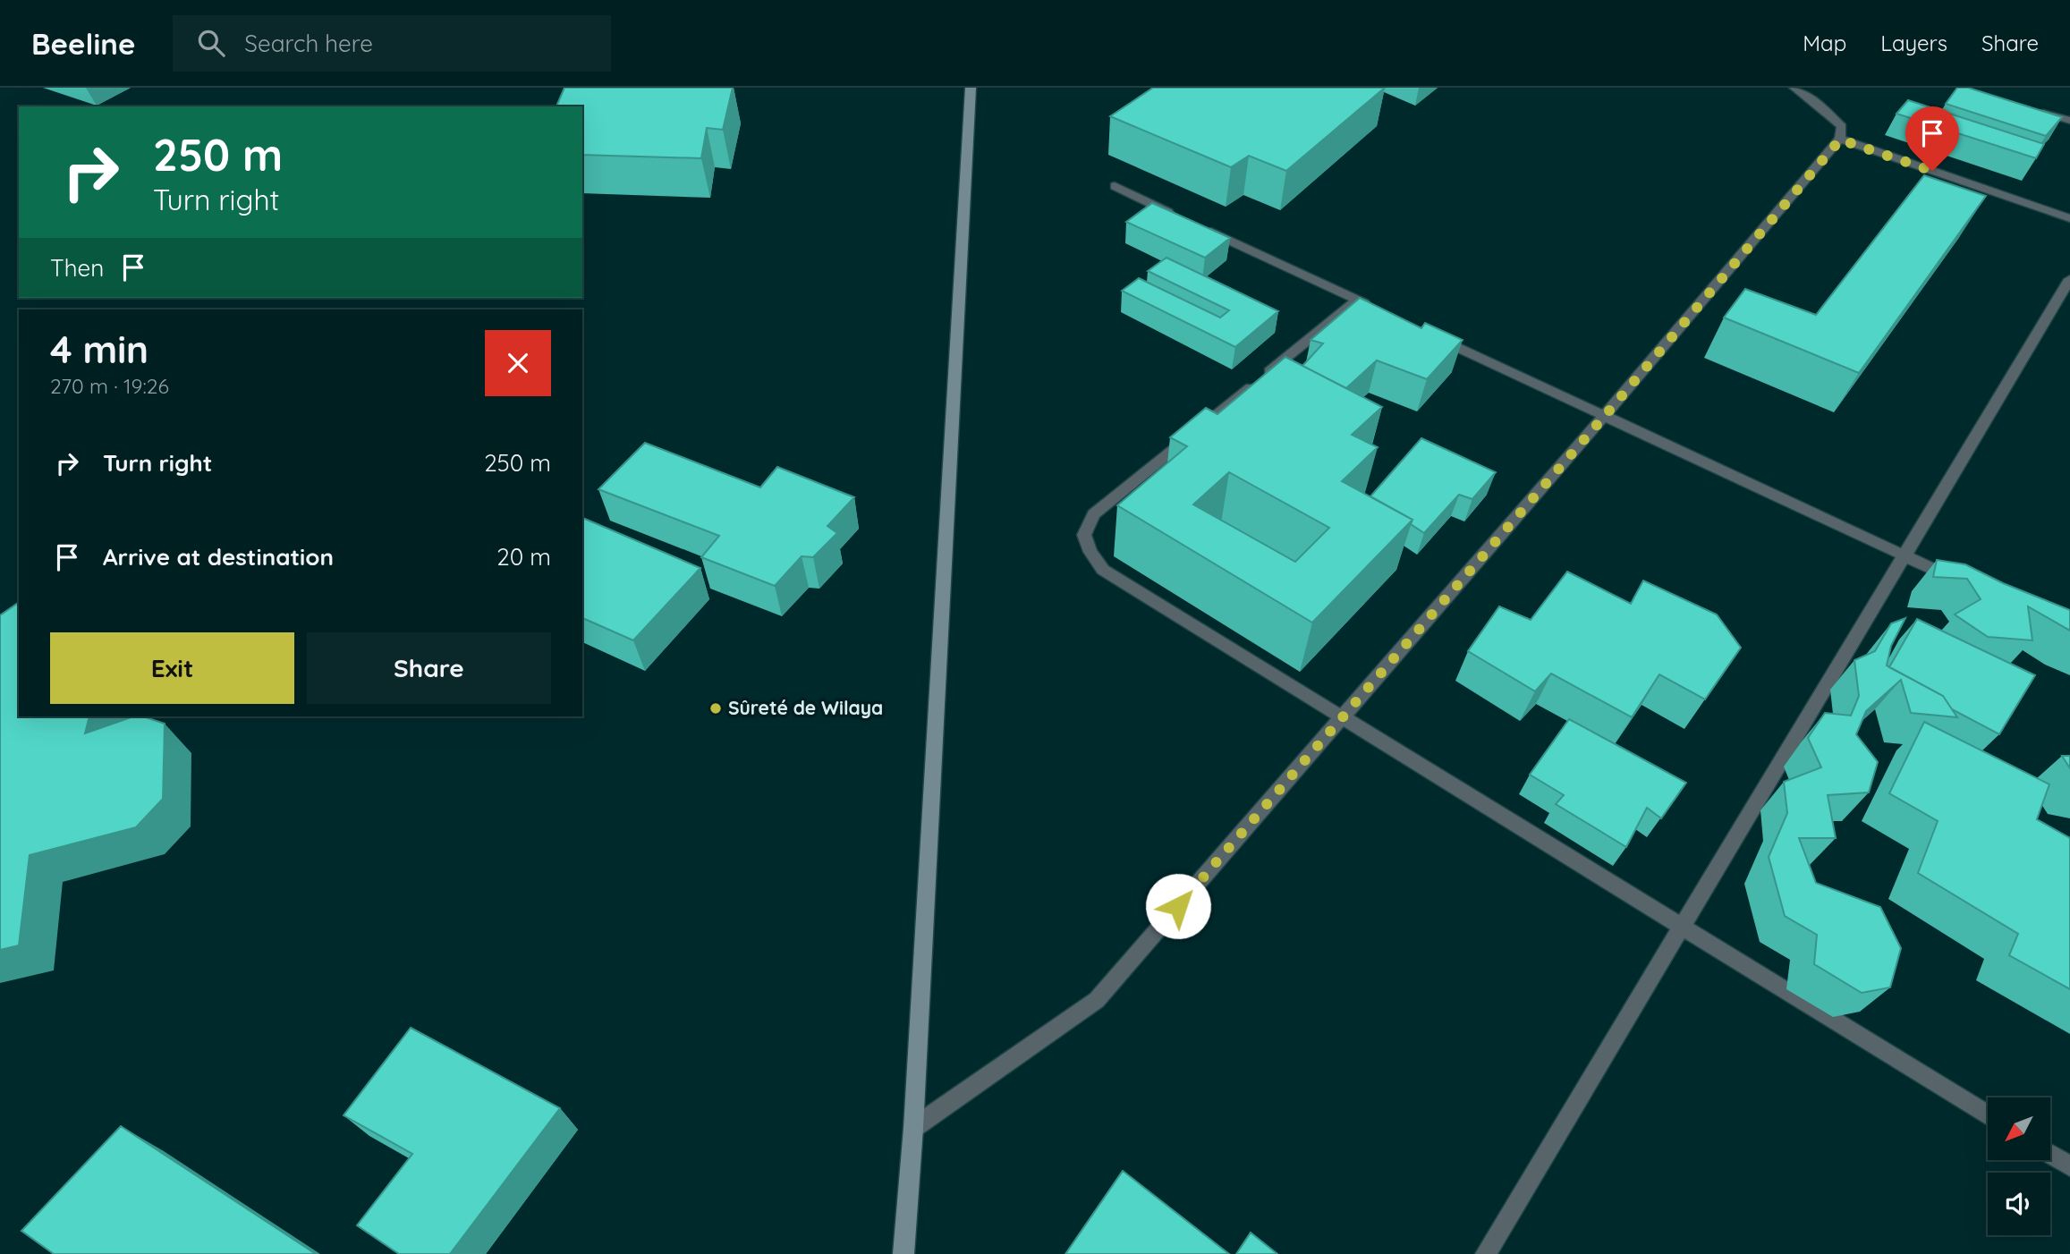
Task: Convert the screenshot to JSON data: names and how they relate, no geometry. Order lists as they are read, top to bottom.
{
  "places": ["Sûreté de Wilaya"],
  "north": "bottom left",
  "page": {
    "header": "Beeline",
    "search": "Search here",
    "nav": ["Map", "Layers", "Share"],
    "turn": ["250 m", "Turn right"],
    "then": "Then",
    "heading": ["4 min", "270 m · 19:26"],
    "list": [
      {
        "name": "Turn right",
        "value": "250 m"
      },
      {
        "name": "Arrive at destination",
        "value": "20 m"
      }
    ],
    "buttons": ["Exit", "Share"]
  }
}
